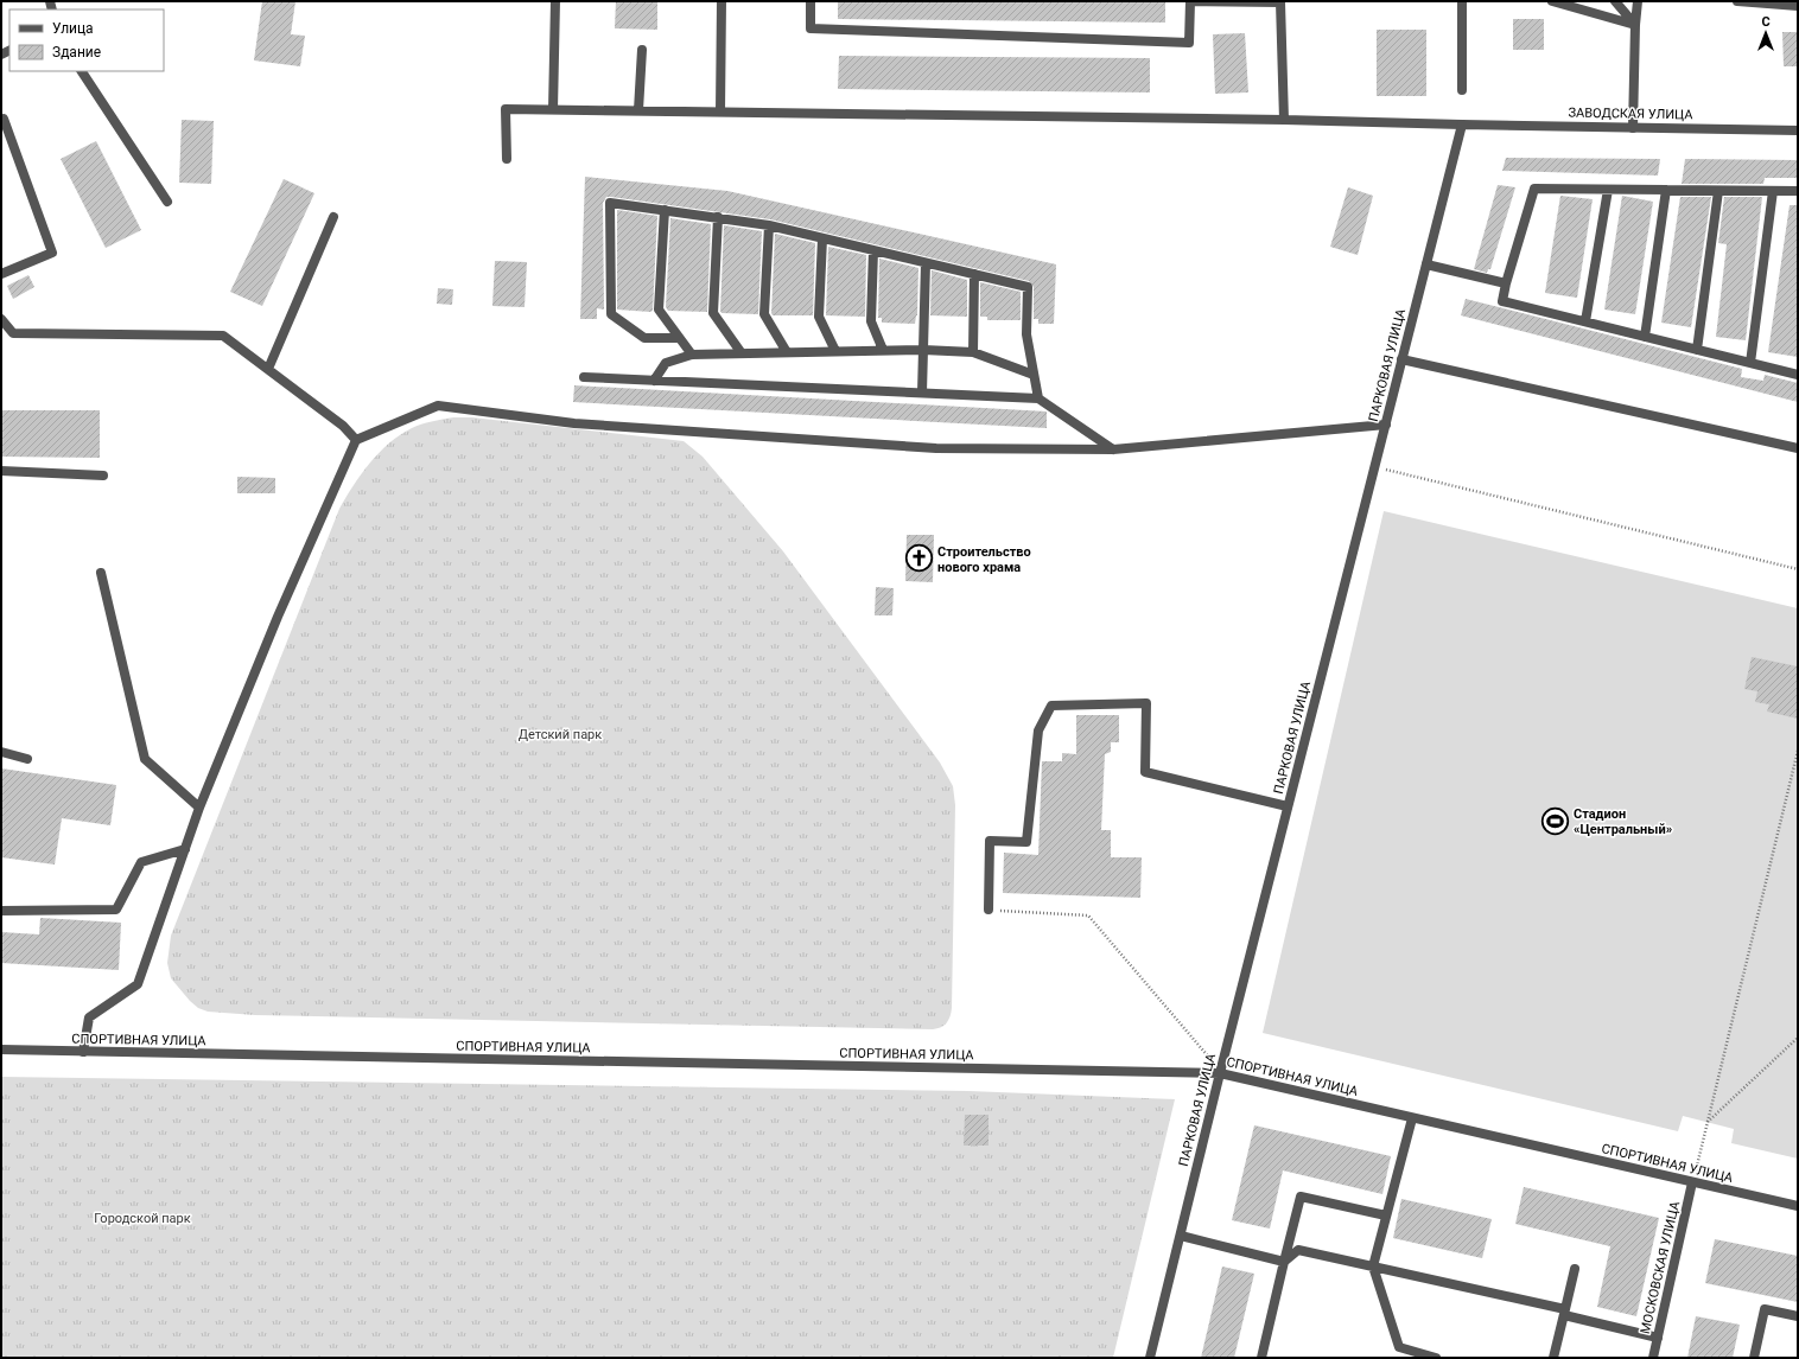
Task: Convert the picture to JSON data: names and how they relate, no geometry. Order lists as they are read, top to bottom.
{
  "streets": {
    "street": [
      "ЗАВОДСКАЯ УЛИЦА",
      "ПАРКОВАЯ УЛИЦА",
      "СПОРТИВНАЯ УЛИЦА",
      "МОСКОВСКАЯ УЛИЦА"
    ]
  },
  "crossings": [
    ["ЗАВОДСКАЯ УЛИЦА", "ПАРКОВАЯ УЛИЦА"],
    ["ПАРКОВАЯ УЛИЦА", "СПОРТИВНАЯ УЛИЦА"],
    ["СПОРТИВНАЯ УЛИЦА", "МОСКОВСКАЯ УЛИЦА"]
  ],
  "parks": ["Детский парк", "Городской парк"],
  "places": {
    "church": ["Строительство нового храма"],
    "sports": ["Стадион «Центральный»"]
  },
  "legend": ["Улица", "Здание"],
  "north": "top"
}
